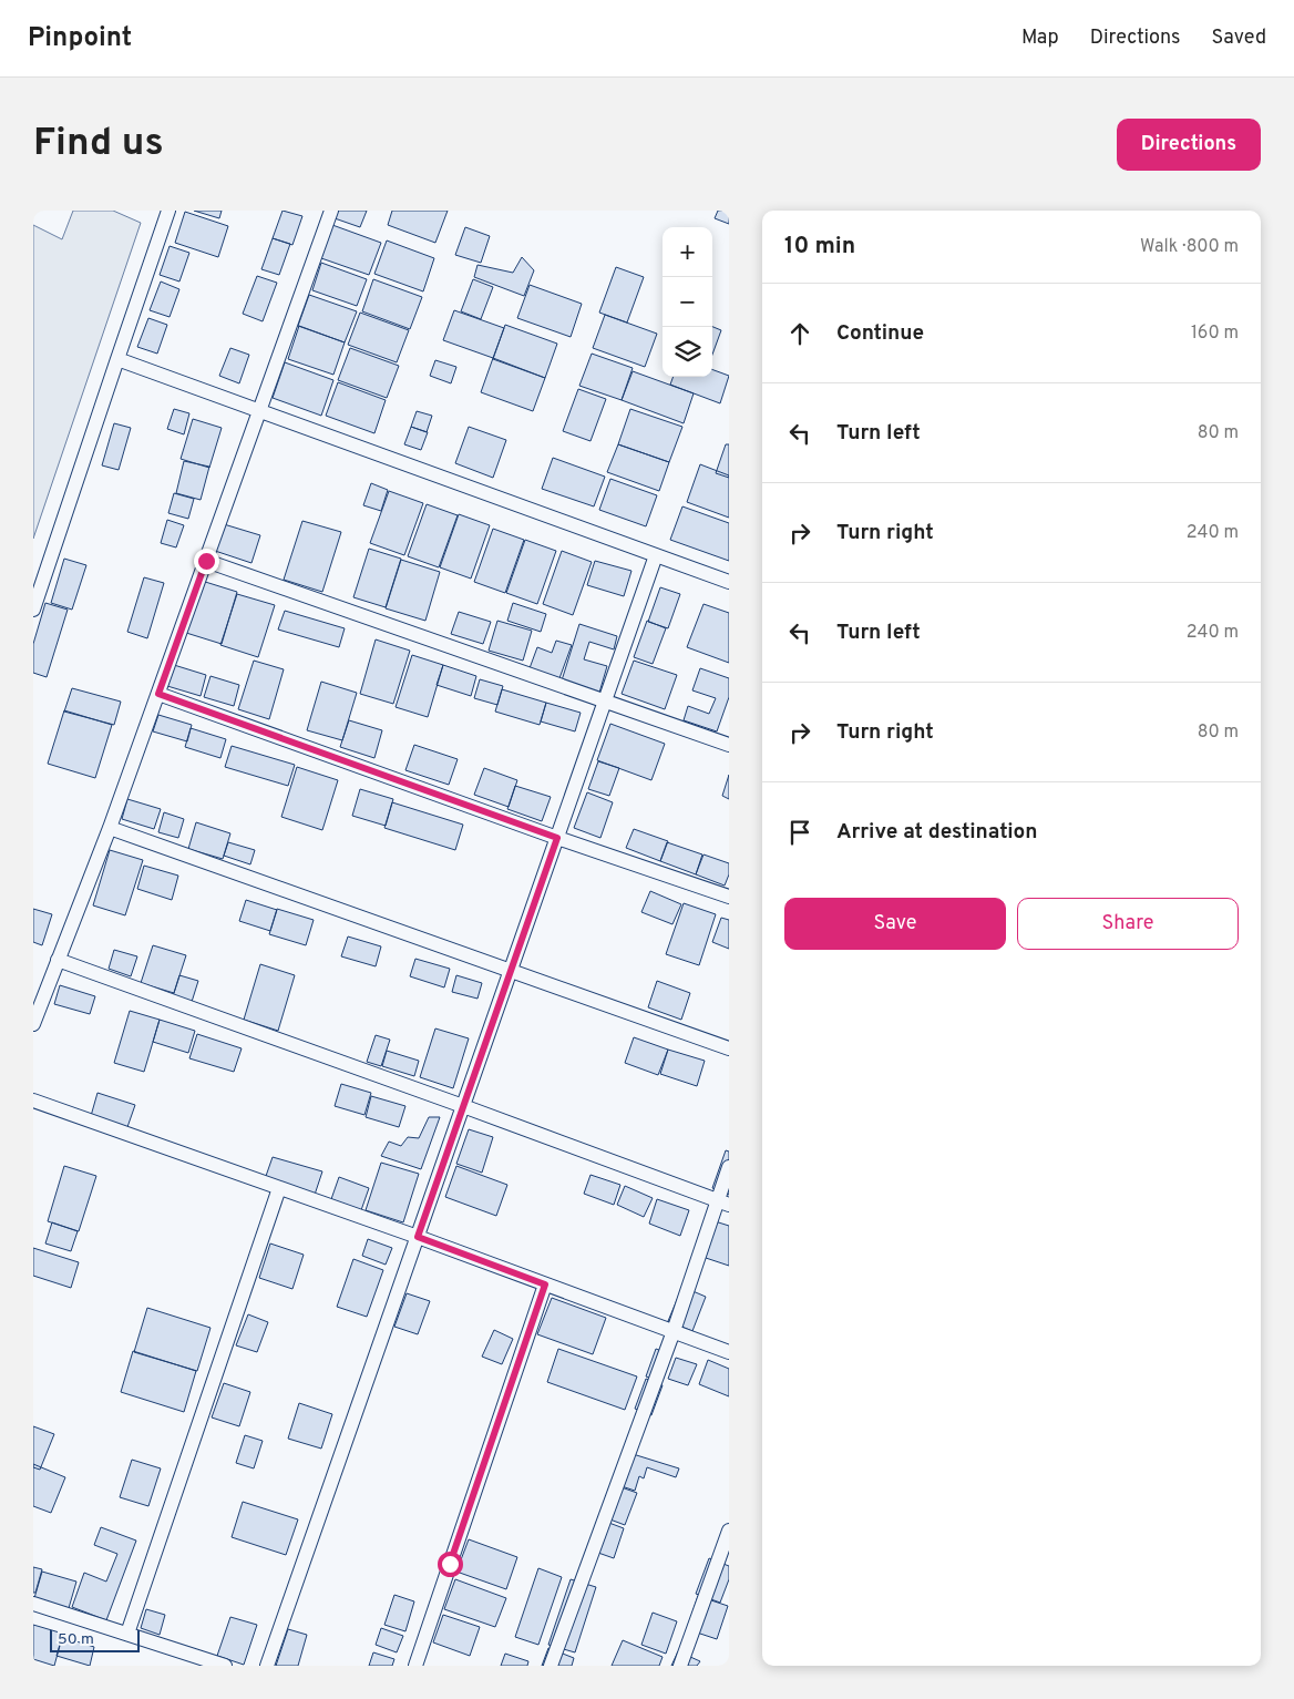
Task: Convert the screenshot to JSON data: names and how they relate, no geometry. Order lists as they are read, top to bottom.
{
  "scale_bar": "50 m",
  "page": {
    "header": "Pinpoint",
    "nav": ["Map", "Directions", "Saved"],
    "buttons": [
      "Directions",
      ["Save", "Share"]
    ],
    "title": "Find us",
    "heading": ["10 min", "Walk · 800 m"],
    "map_buttons": ["+", "−"],
    "list": [
      ["Continue", "160 m"],
      ["Turn left", "80 m"],
      ["Turn right", "240 m"],
      ["Turn left", "240 m"],
      ["Turn right", "80 m"],
      "Arrive at destination"
    ],
    "scale": "50 m"
  }
}
